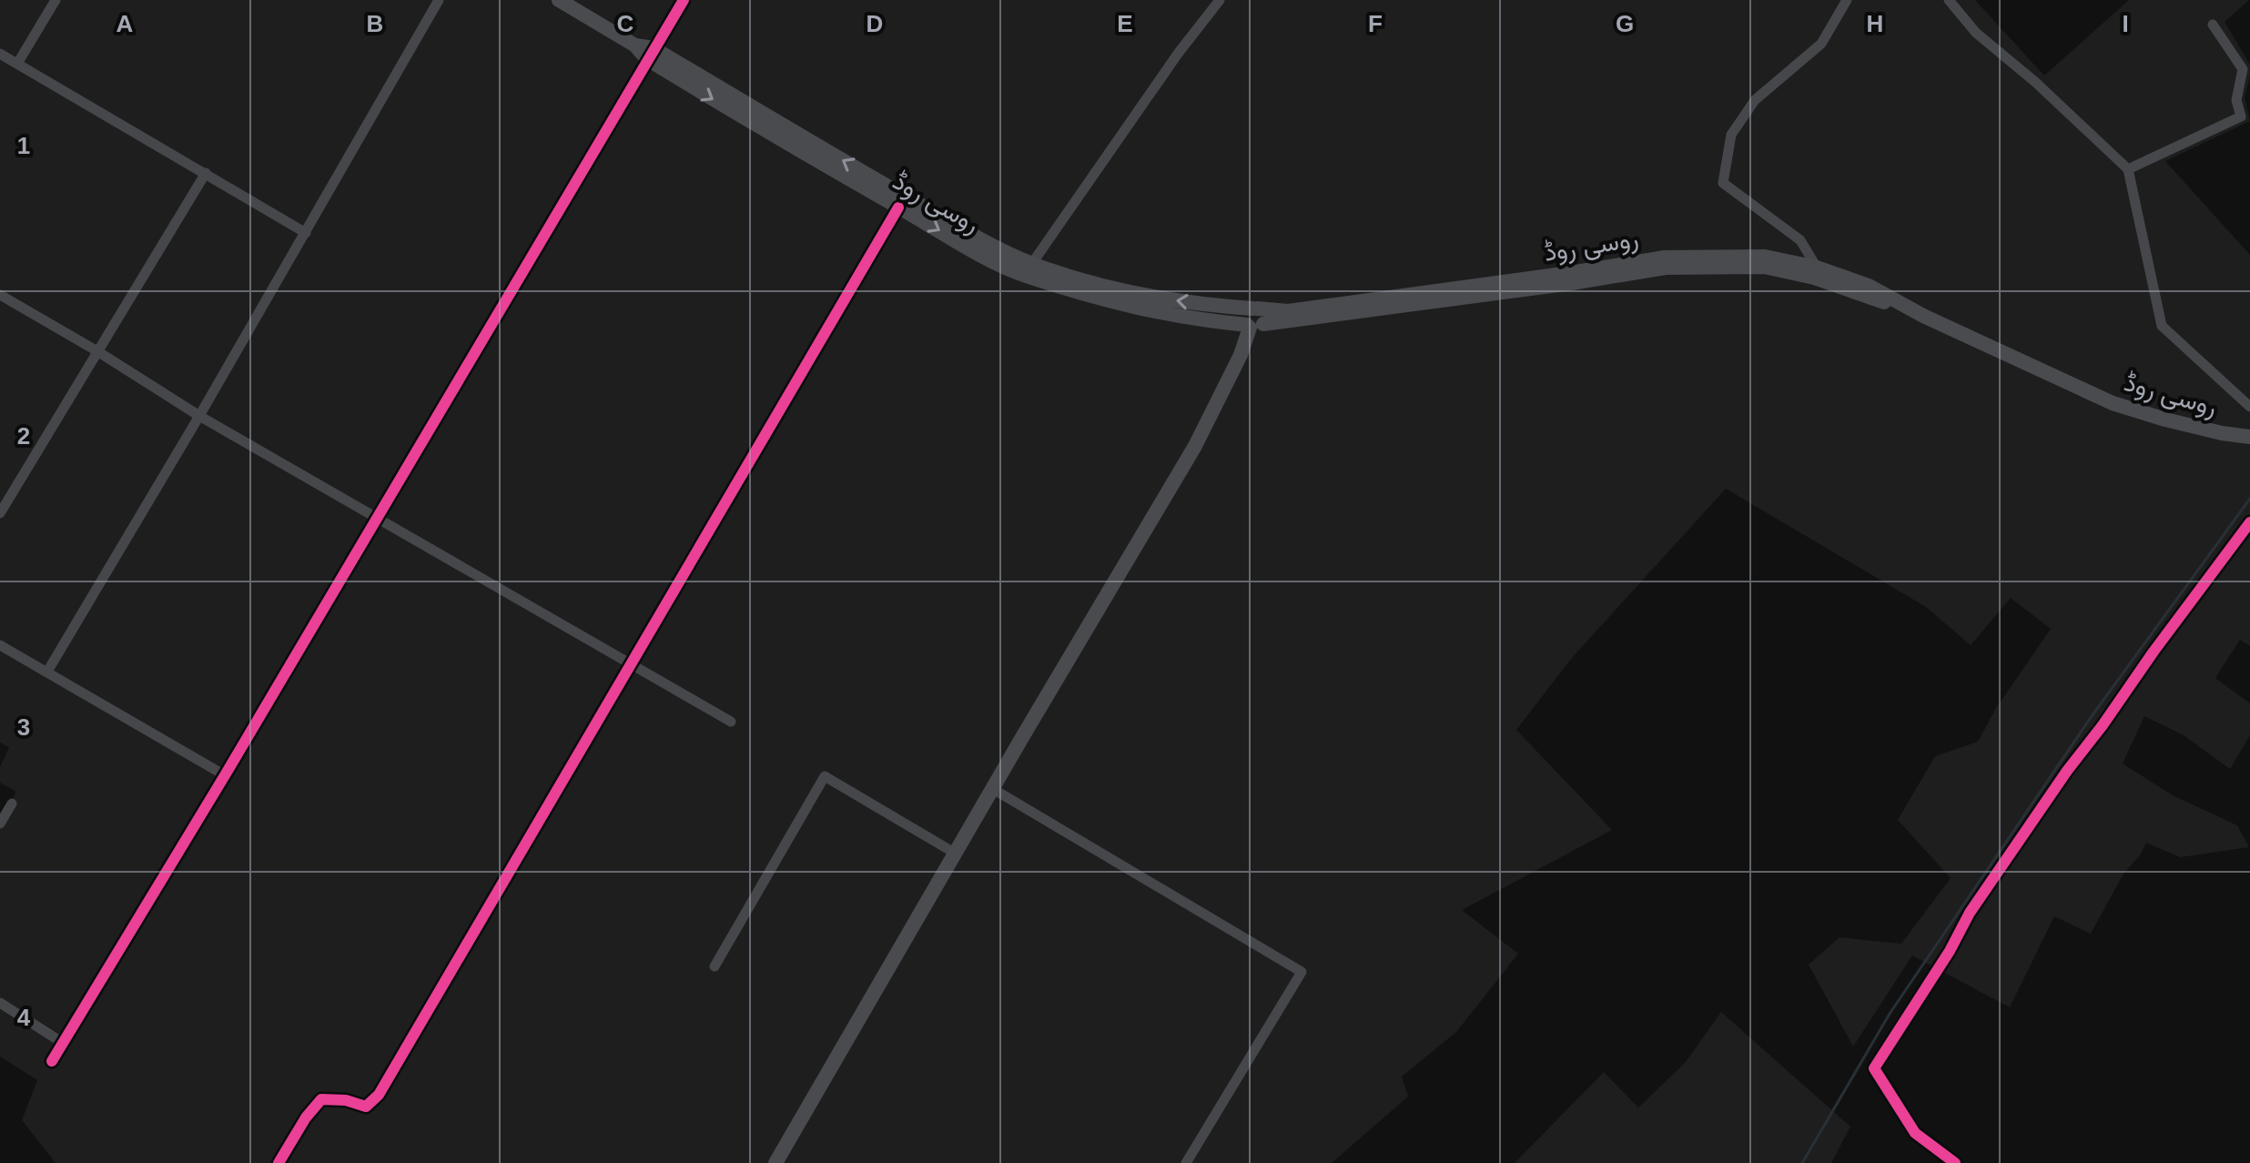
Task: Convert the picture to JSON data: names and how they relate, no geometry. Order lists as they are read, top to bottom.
{
  "streets": {
    "main road": ["روسی روڈ"]
  },
  "grid": {
    "columns": [
      "A",
      "B",
      "C",
      "D",
      "E",
      "F",
      "G",
      "H",
      "I"
    ],
    "rows": [
      "1",
      "2",
      "3",
      "4"
    ]
  }
}
